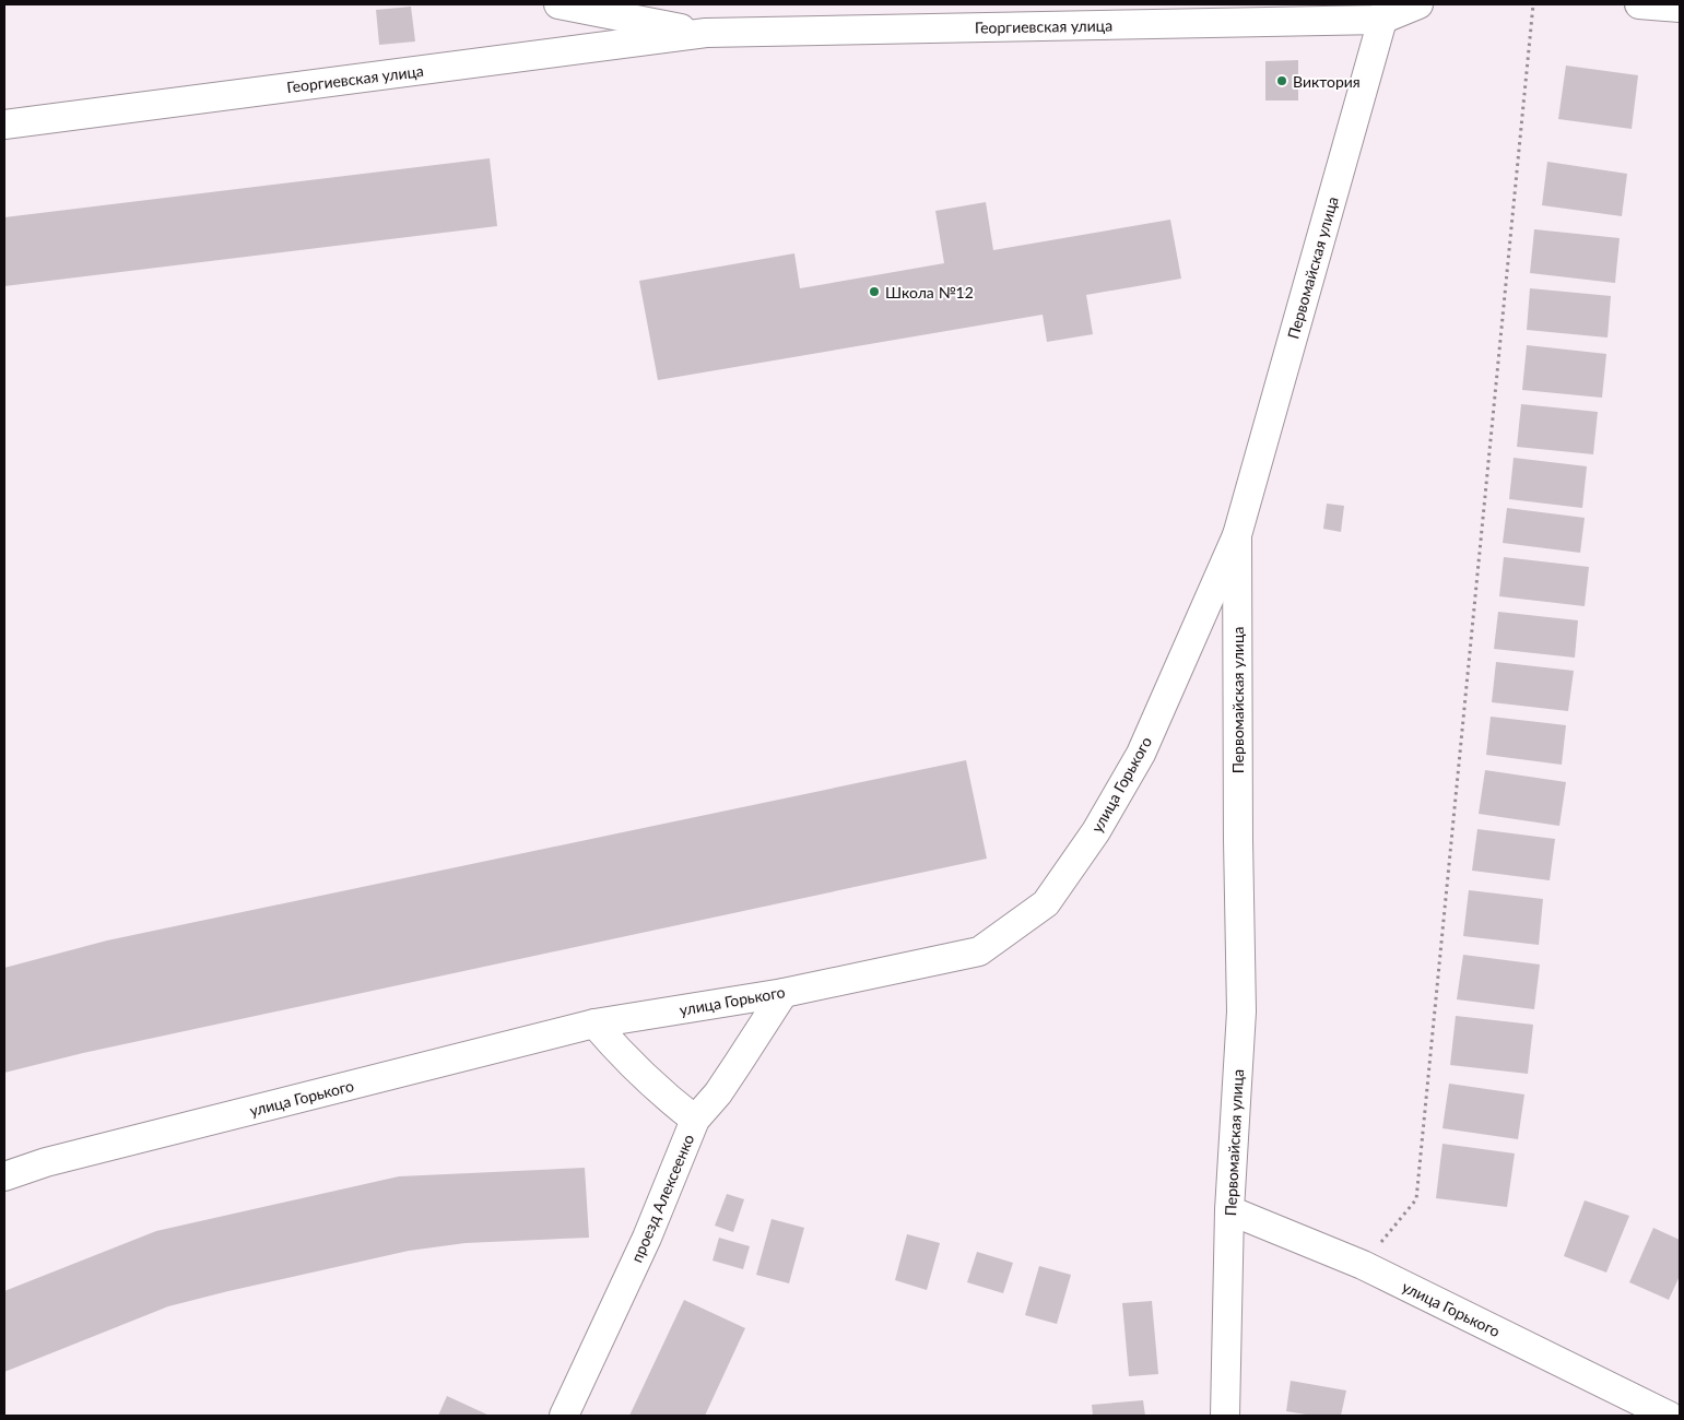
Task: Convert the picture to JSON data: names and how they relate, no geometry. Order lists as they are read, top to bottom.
{
  "streets": {
    "street": [
      "Георгиевская улица",
      "Первомайская улица",
      "улица Горького",
      "проезд Алексеенко"
    ]
  },
  "crossings": [
    ["Георгиевская улица", "Первомайская улица"],
    ["Первомайская улица", "улица Горького"],
    ["улица Горького", "проезд Алексеенко"]
  ],
  "places": ["Виктория", "Школа №12"]
}
